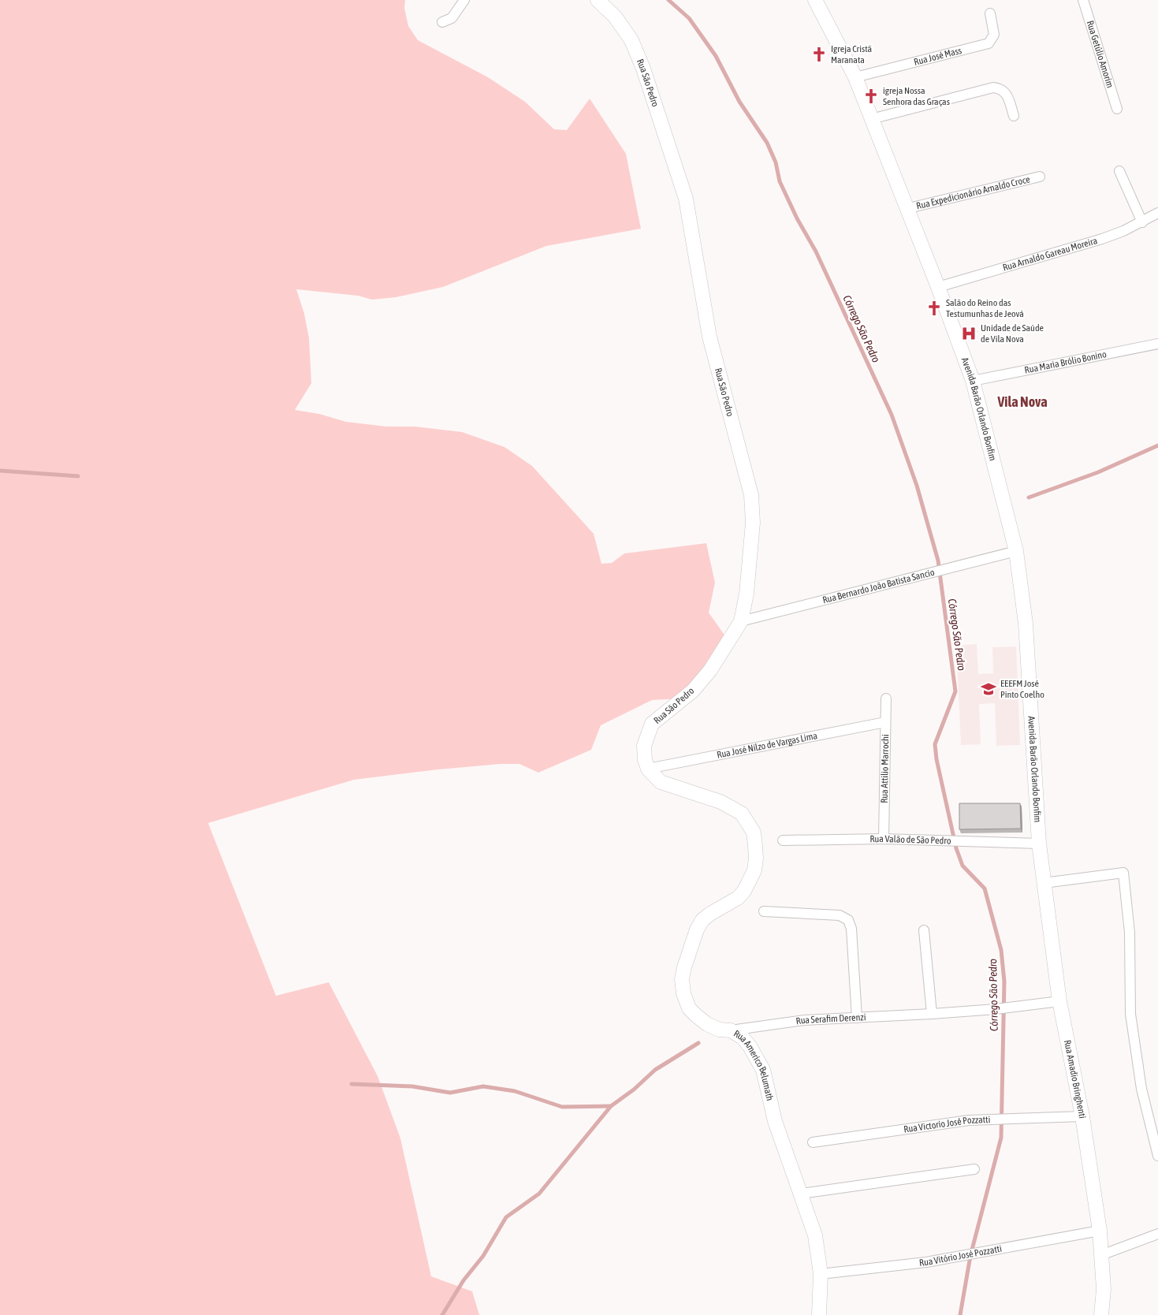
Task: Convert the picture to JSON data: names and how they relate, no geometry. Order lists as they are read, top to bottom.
{
  "streets": {
    "street": [
      "Rua Getúlio Amorim",
      "Rua José Mass",
      "Rua São Pedro",
      "Rua Expedicionário Arnaldo Croce",
      "Rua Arnaldo Gareau Moreira",
      "Rua Maria Brólio Bonino",
      "Avenida Barão Orlando Bonfim",
      "Rua Bernardo João Batista Sancio",
      "Rua José Nilzo de Vargas Lima",
      "Rua Attilio Marrochi",
      "Rua Valão de São Pedro",
      "Rua Serafim Derenzi",
      "Rua Americo Belumath",
      "Rua Amadio Bringhenti",
      "Rua Victorio José Pozzatti",
      "Rua Vitório José Pozzatti"
    ]
  },
  "crossings": [
    ["Rua José Mass", "Avenida Barão Orlando Bonfim"],
    ["Rua São Pedro", "Rua Bernardo João Batista Sancio"],
    ["Rua São Pedro", "Rua José Nilzo de Vargas Lima"],
    ["Rua São Pedro", "Rua Americo Belumath"],
    ["Rua Expedicionário Arnaldo Croce", "Avenida Barão Orlando Bonfim"],
    ["Rua Arnaldo Gareau Moreira", "Avenida Barão Orlando Bonfim"],
    ["Rua Maria Brólio Bonino", "Avenida Barão Orlando Bonfim"],
    ["Avenida Barão Orlando Bonfim", "Rua Bernardo João Batista Sancio"],
    ["Avenida Barão Orlando Bonfim", "Rua Valão de São Pedro"],
    ["Avenida Barão Orlando Bonfim", "Rua Amadio Bringhenti"],
    ["Rua José Nilzo de Vargas Lima", "Rua Attilio Marrochi"],
    ["Rua José Nilzo de Vargas Lima", "Rua Americo Belumath"],
    ["Rua Attilio Marrochi", "Rua Valão de São Pedro"],
    ["Rua Valão de São Pedro", "Rua Amadio Bringhenti"],
    ["Rua Serafim Derenzi", "Rua Americo Belumath"],
    ["Rua Serafim Derenzi", "Rua Amadio Bringhenti"],
    ["Rua Americo Belumath", "Rua Vitório José Pozzatti"],
    ["Rua Amadio Bringhenti", "Rua Victorio José Pozzatti"],
    ["Rua Amadio Bringhenti", "Rua Vitório José Pozzatti"]
  ],
  "districts": ["Vila Nova"],
  "water": ["Córrego São Pedro"],
  "places": {
    "church": ["Igreja Cristã Maranata", "igreja Nossa Senhora das Graças", "Salão do Reino das Testumunhas de Jeová"],
    "hospital": ["Unidade de Saúde de Vila Nova"],
    "school or university": ["EEEFM José Pinto Coelho"]
  }
}
